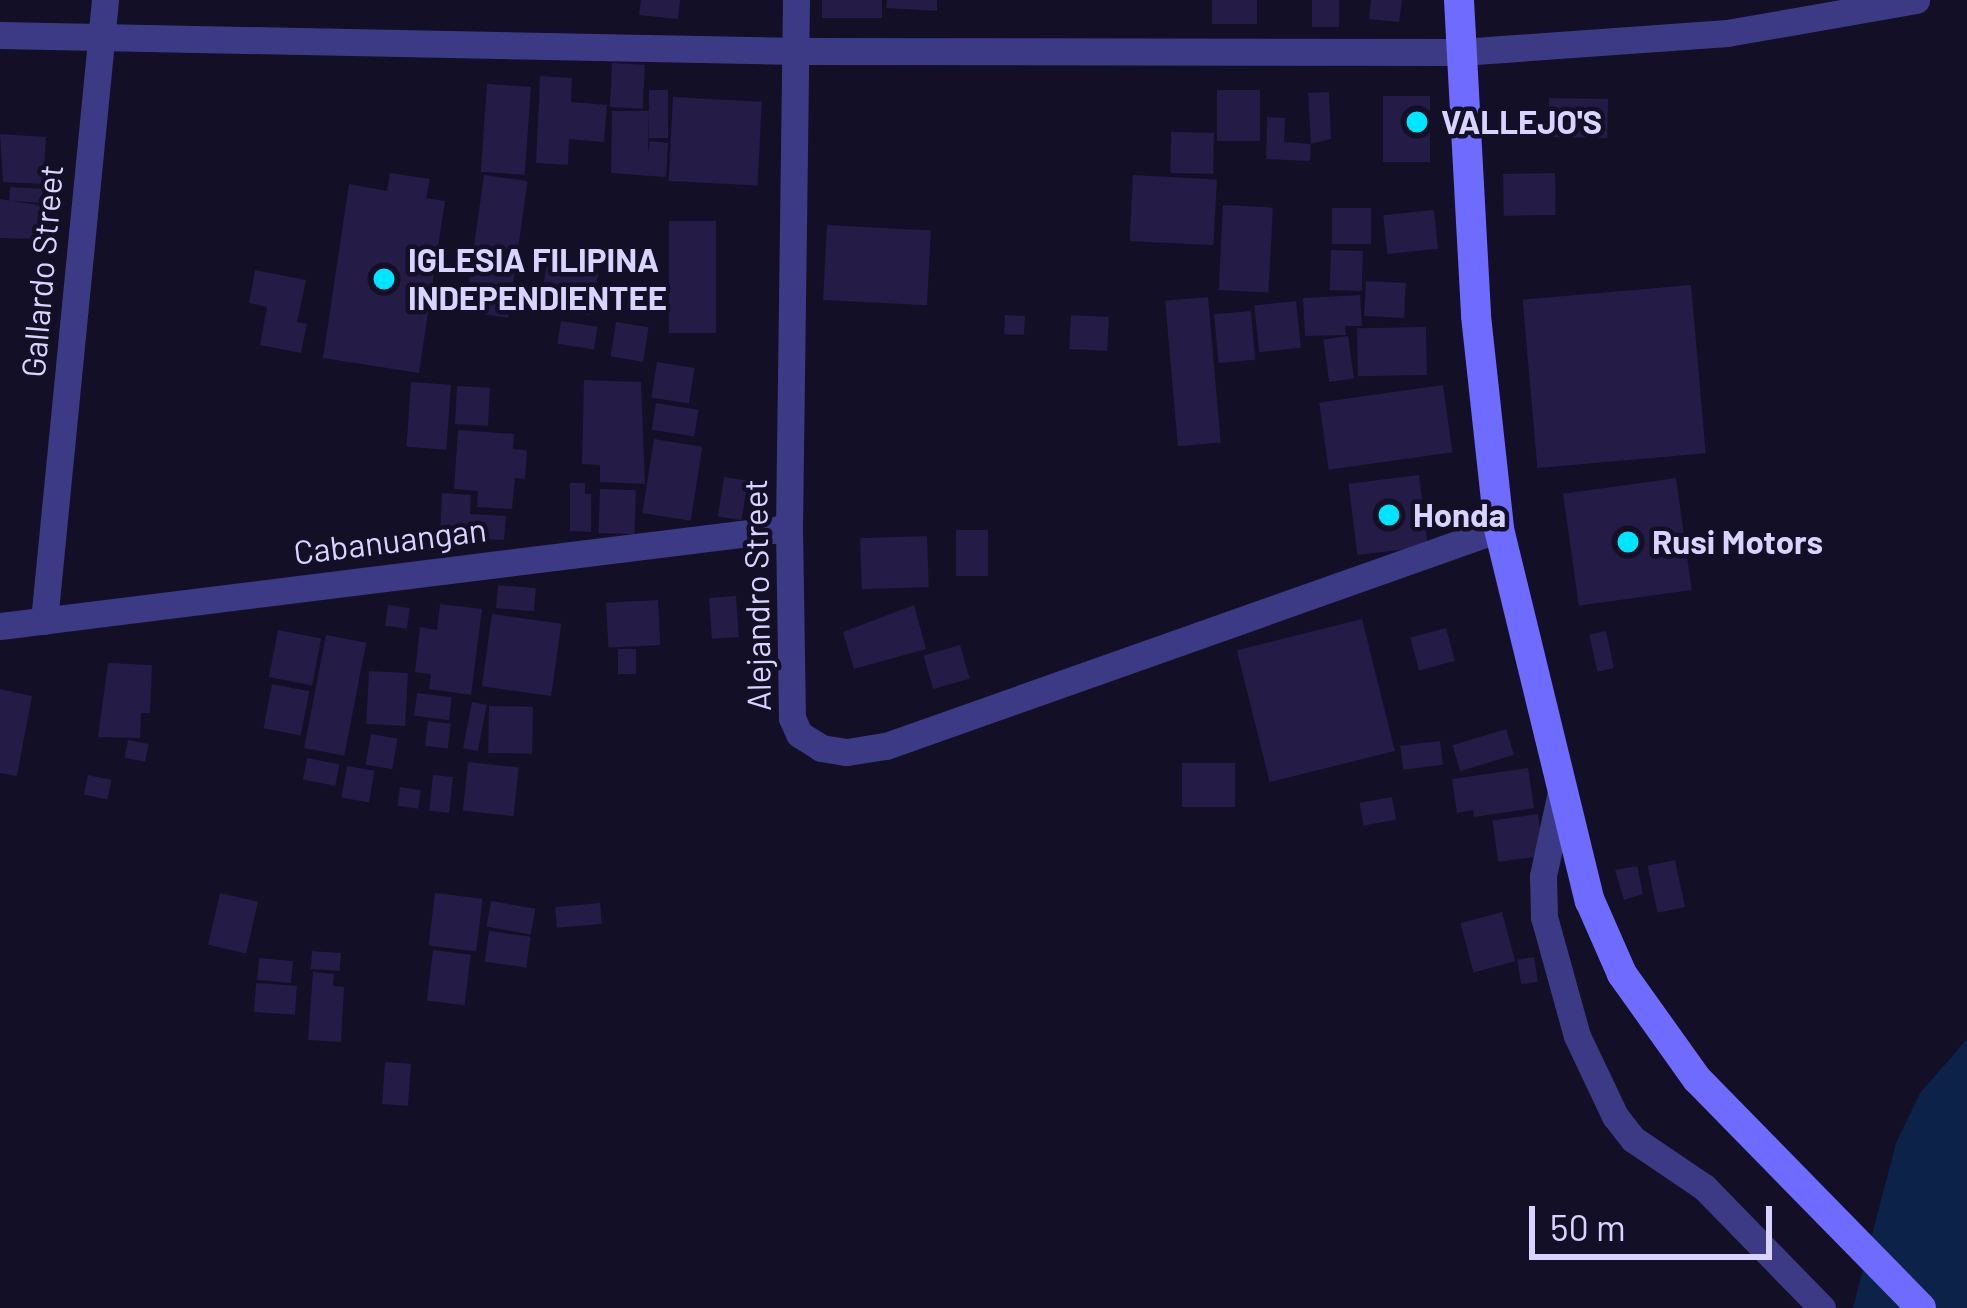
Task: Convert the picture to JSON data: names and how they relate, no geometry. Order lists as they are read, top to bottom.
{
  "streets": {
    "street": ["Gallardo Street", "Cabanuangan", "Alejandro Street"]
  },
  "crossings": [
    ["Gallardo Street", "Cabanuangan"],
    ["Cabanuangan", "Alejandro Street"]
  ],
  "places": [
    "VALLEJO'S",
    "IGLESIA FILIPINA INDEPENDIENTEE",
    "Honda",
    "Rusi Motors"
  ],
  "scale_bar": "50 m"
}
